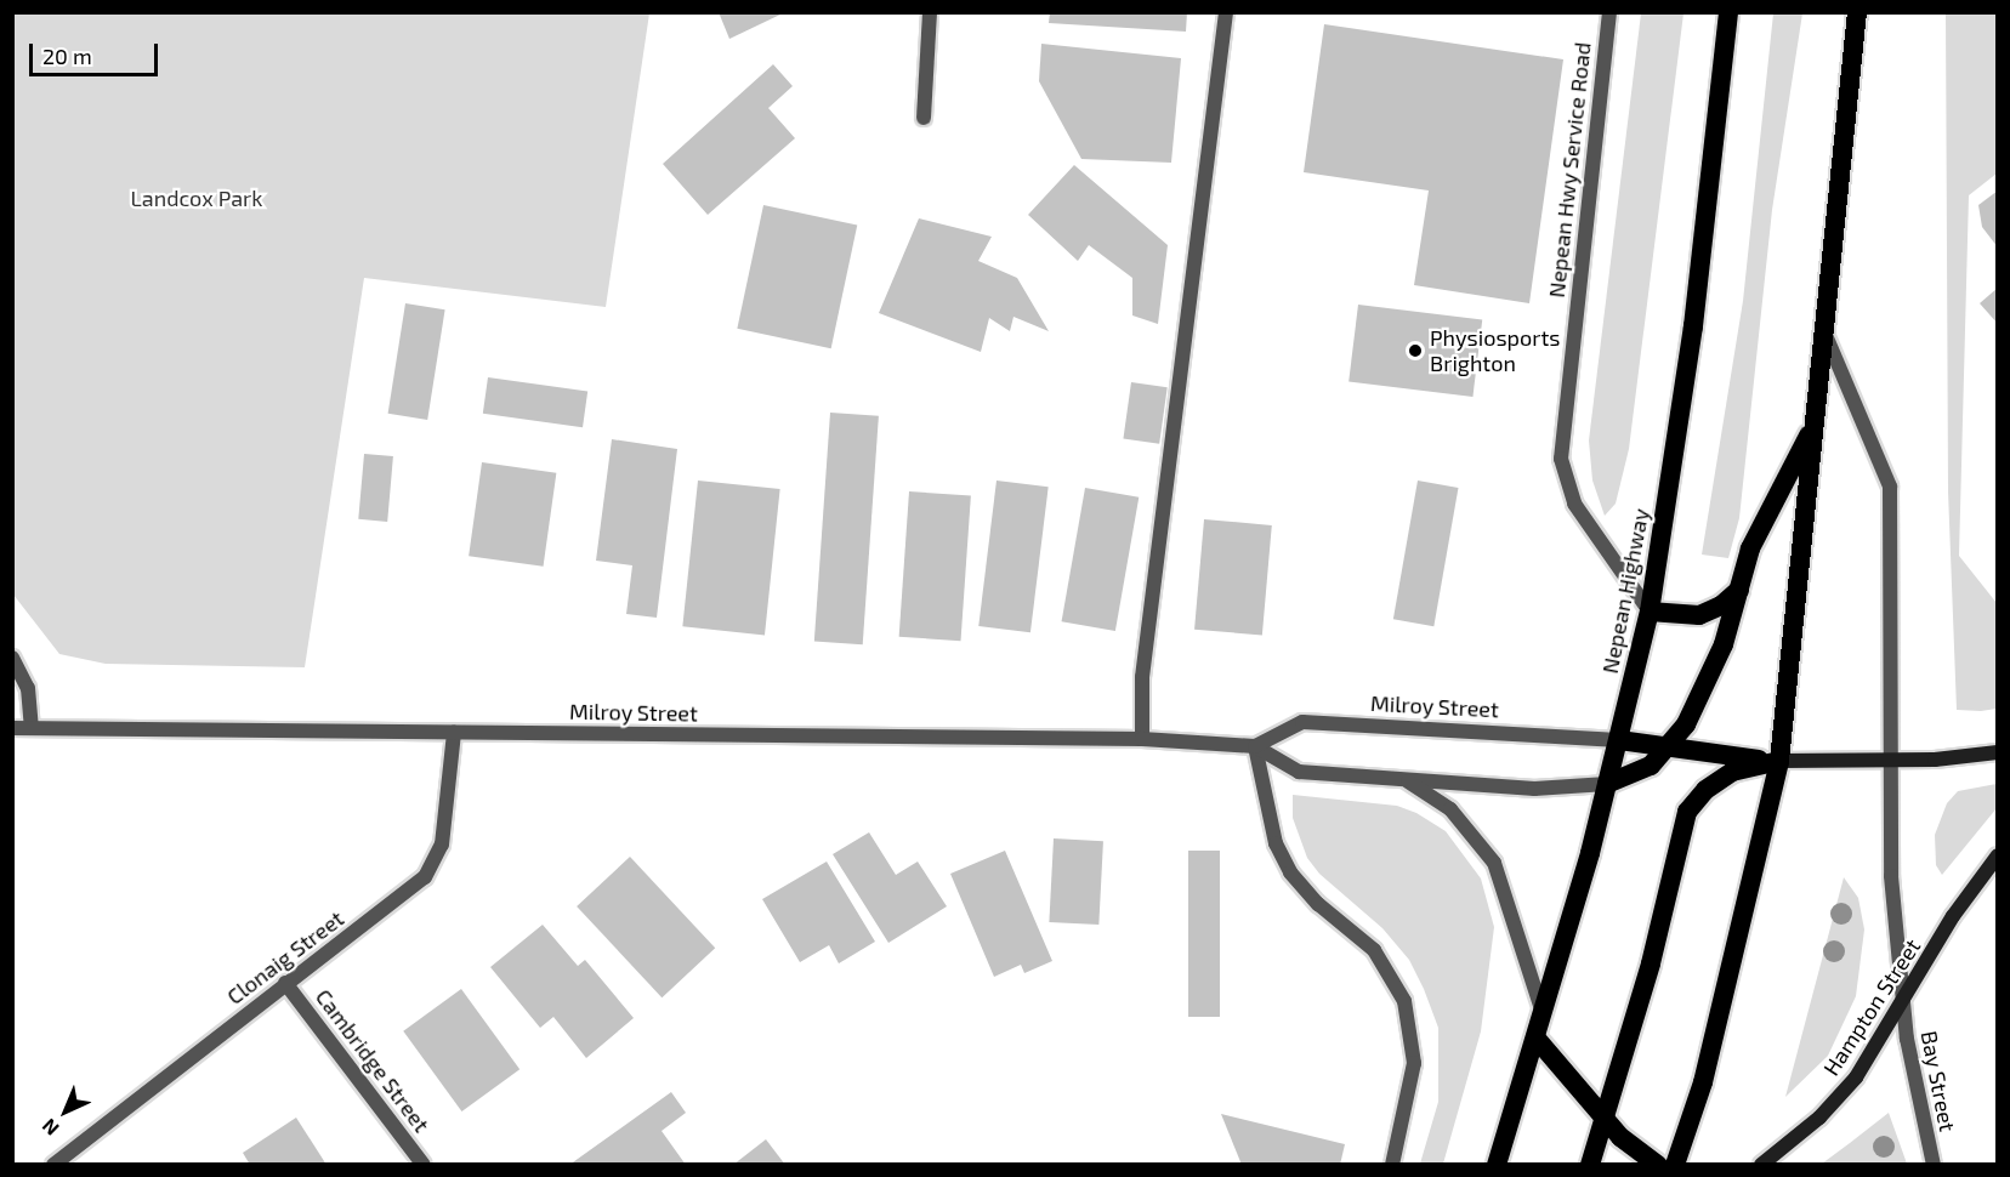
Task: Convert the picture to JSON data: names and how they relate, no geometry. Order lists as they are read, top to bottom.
{
  "streets": {
    "highway": ["Nepean Highway"],
    "main road": ["Hampton Street"],
    "street": [
      "Nepean Hwy Service Road",
      "Milroy Street",
      "Clonaig Street",
      "Cambridge Street",
      "Bay Street"
    ]
  },
  "crossings": [
    ["Nepean Hwy Service Road", "Nepean Highway"],
    ["Nepean Highway", "Milroy Street"],
    ["Milroy Street", "Clonaig Street"],
    ["Clonaig Street", "Cambridge Street"],
    ["Hampton Street", "Bay Street"]
  ],
  "parks": ["Landcox Park"],
  "places": ["Physiosports Brighton"],
  "scale_bar": "20 m",
  "north": "bottom left"
}
